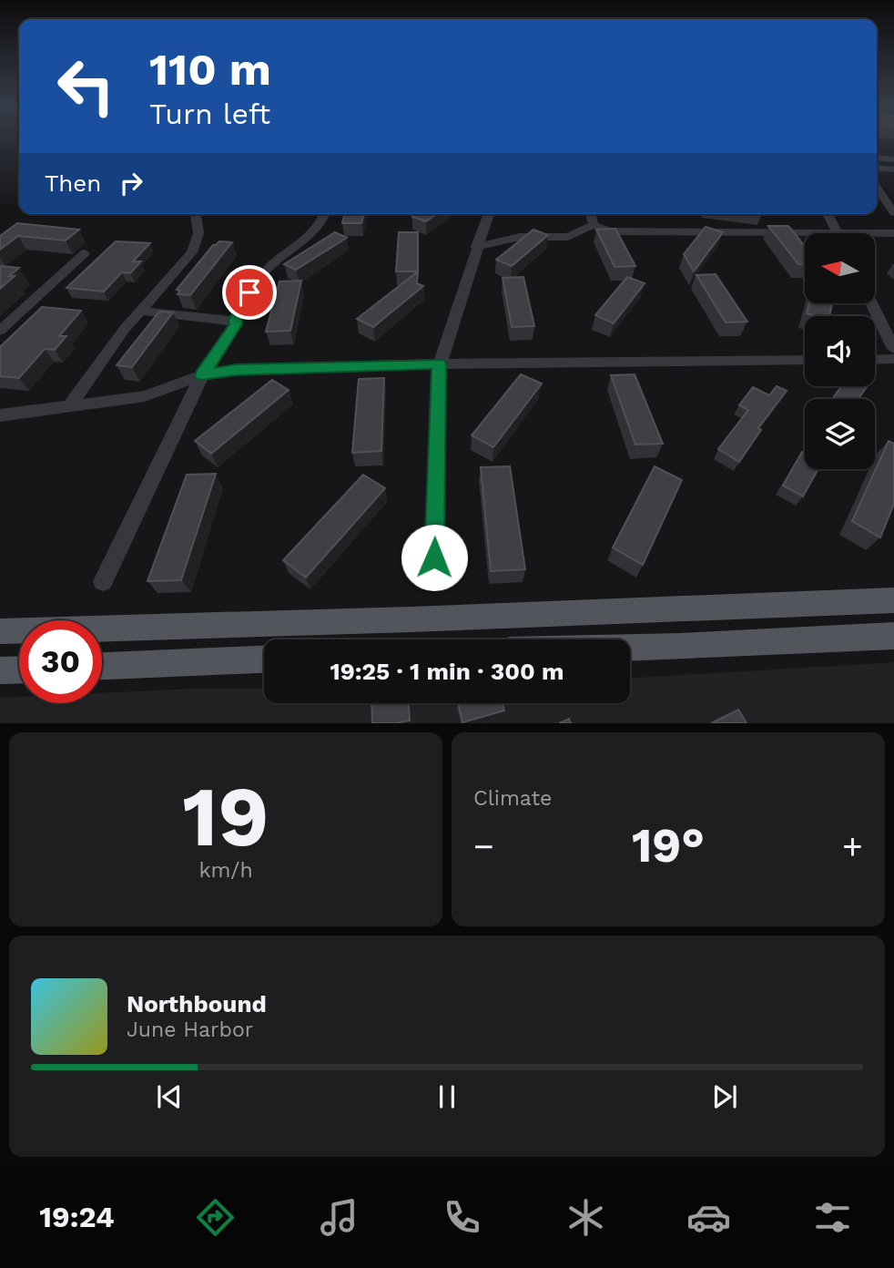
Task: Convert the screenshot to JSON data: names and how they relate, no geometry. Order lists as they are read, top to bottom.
{
  "north": "left",
  "page": {
    "turn": ["110 m", "Turn left"],
    "then": "Then",
    "limit": "30",
    "trip": "19:25 · 1 min · 300 m",
    "tile": [
      ["19", "km/h"],
      "Climate"
    ],
    "heat": ["−", "19°", "+"],
    "song": ["Northbound", "June Harbor"],
    "tabs": "19:24"
  }
}
